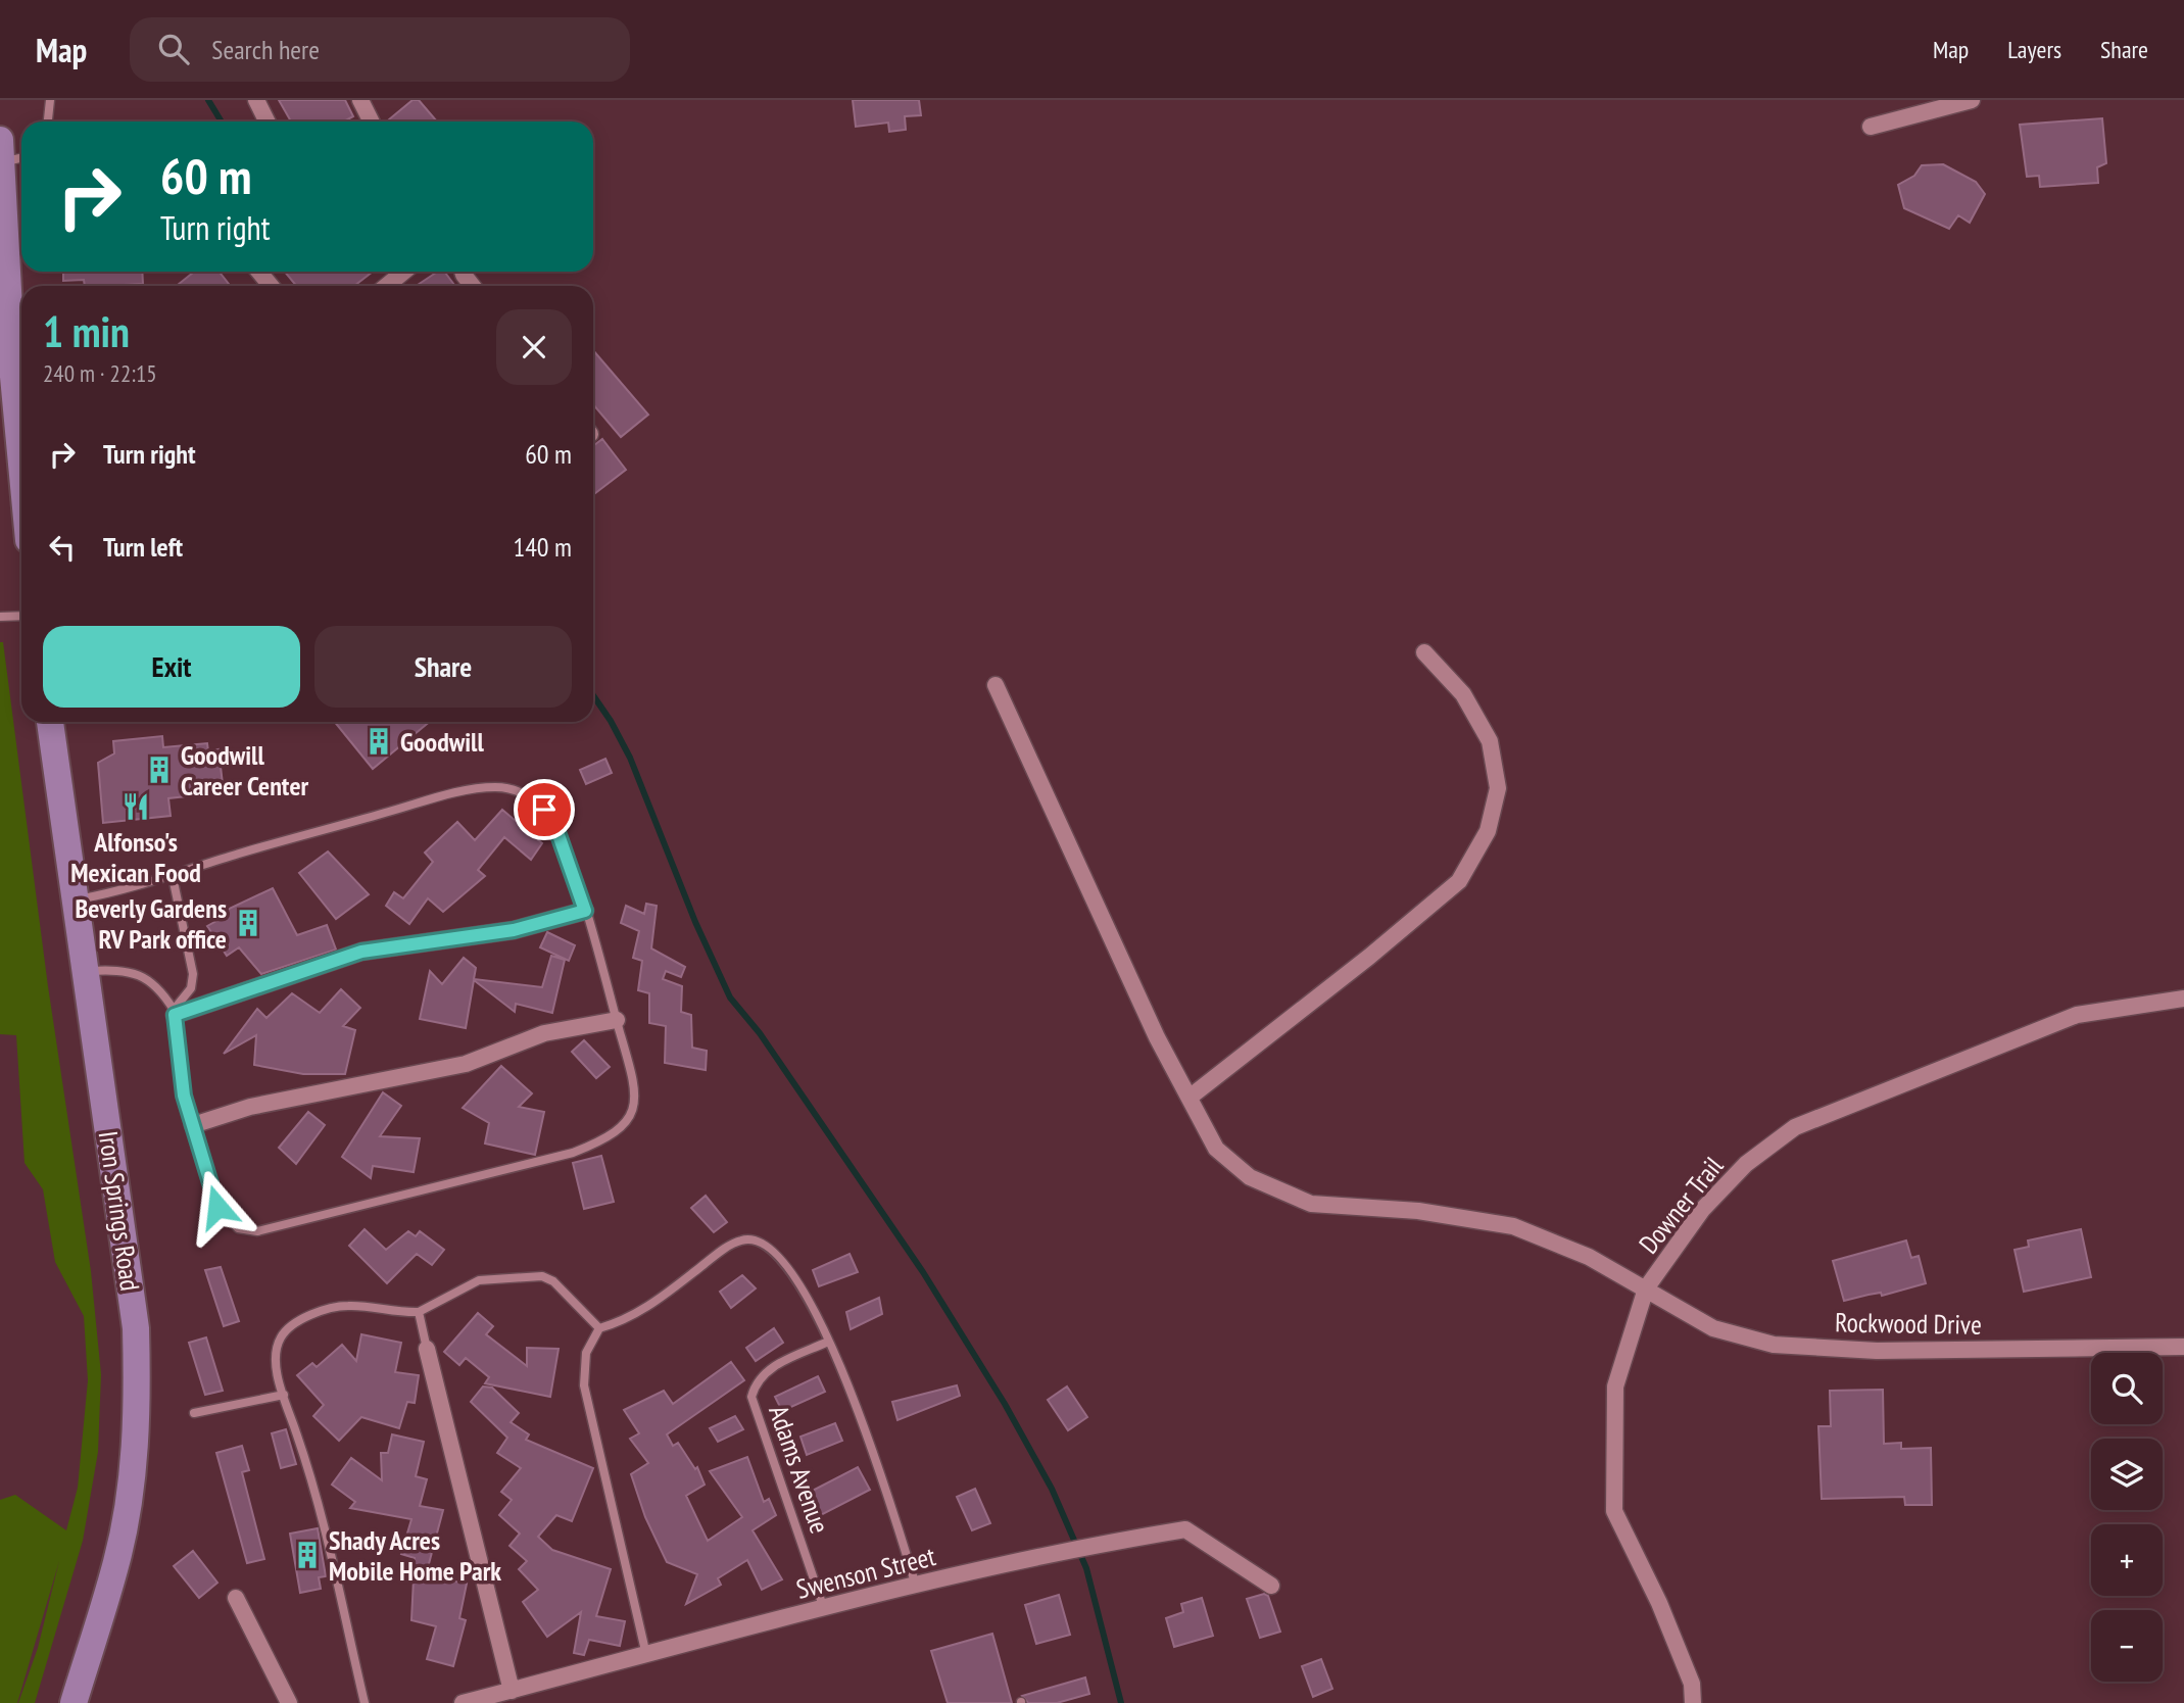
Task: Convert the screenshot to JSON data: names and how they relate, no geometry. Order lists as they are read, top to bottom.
{
  "streets": {
    "main road": ["Iron Springs Road"],
    "street": ["Downer Trail", "Rockwood Drive", "Swenson Street"],
    "lane": ["Adams Avenue"]
  },
  "crossings": [
    ["Downer Trail", "Rockwood Drive"],
    ["Adams Avenue", "Swenson Street"]
  ],
  "places": {
    "building": [
      "Goodwill",
      "Goodwill Career Center",
      "Beverly Gardens RV Park office",
      "Shady Acres Mobile Home Park"
    ],
    "restaurant": ["Alfonso's Mexican Food"]
  },
  "page": {
    "header": "Map",
    "search": "Search here",
    "nav": ["Map", "Layers", "Share"],
    "turn": ["60 m", "Turn right"],
    "heading": ["1 min", "240 m · 22:15"],
    "list": [
      {
        "name": "Turn right",
        "value": "60 m"
      },
      {
        "name": "Turn left",
        "value": "140 m"
      }
    ],
    "buttons": ["Exit", "Share"],
    "map_buttons": ["+", "−"]
  }
}
